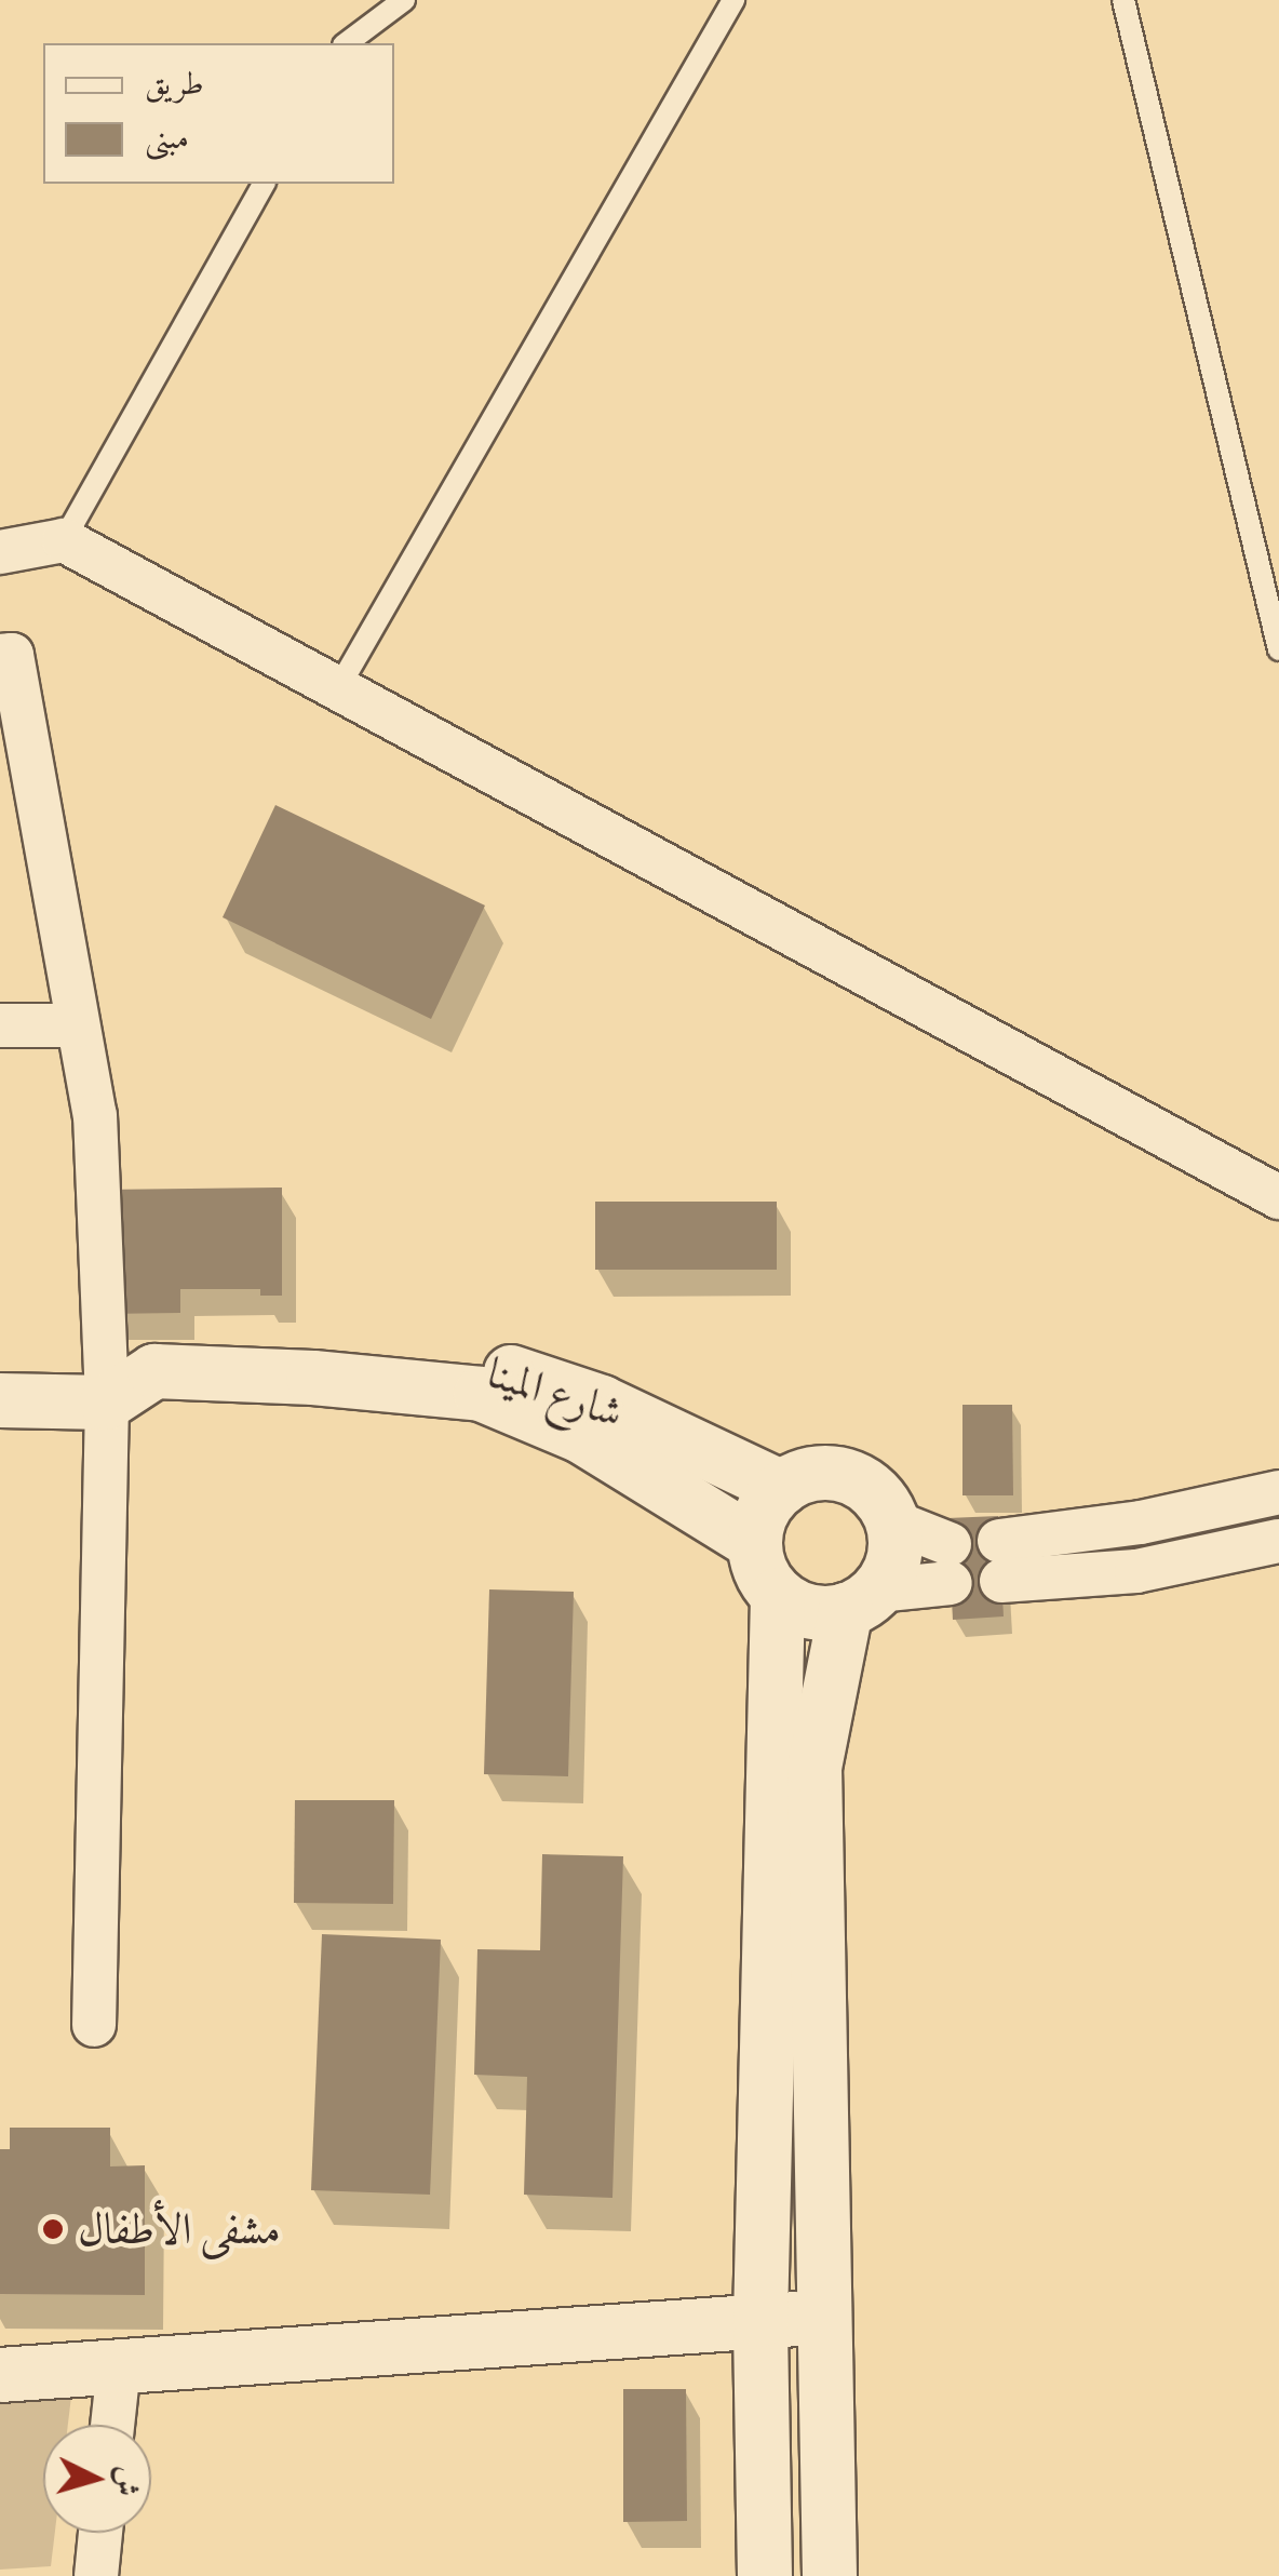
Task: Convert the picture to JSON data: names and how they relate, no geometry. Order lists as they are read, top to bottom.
{
  "streets": {
    "street": ["شارع المينا"]
  },
  "places": ["مشفى الأطفال"],
  "legend": ["طريق", "مبنى"],
  "north": "right"
}
